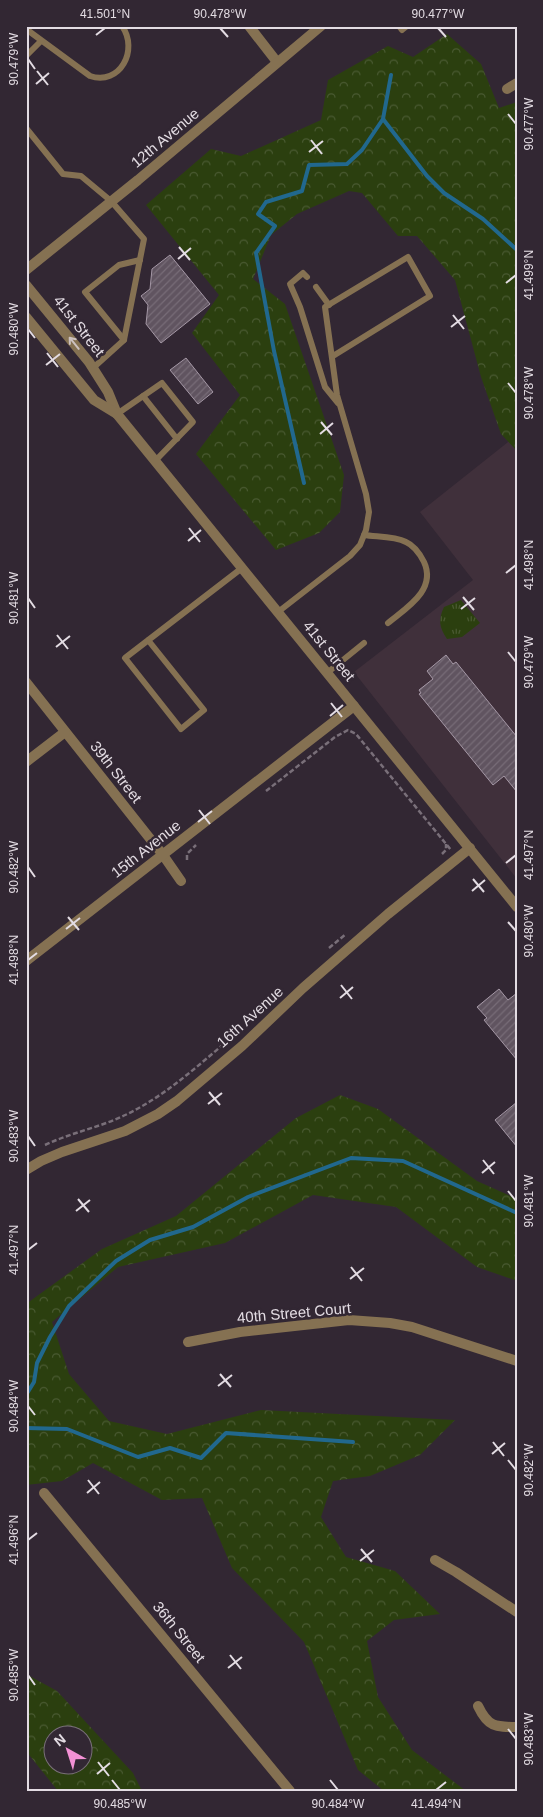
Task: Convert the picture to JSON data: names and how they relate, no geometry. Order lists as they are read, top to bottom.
{
  "streets": {
    "street": [
      "12th Avenue",
      "41st Street",
      "39th Street",
      "15th Avenue",
      "16th Avenue",
      "40th Street Court",
      "36th Street"
    ]
  },
  "crossings": [
    ["41st Street", "15th Avenue"],
    ["41st Street", "16th Avenue"],
    ["39th Street", "15th Avenue"]
  ],
  "north": "top left",
  "coordinates": [
    "41.501°N",
    "90.478°W",
    "90.477°W",
    "90.479°W",
    "41.499°N",
    "90.480°W",
    "41.498°N",
    "90.481°W",
    "41.497°N",
    "90.482°W",
    "90.483°W",
    "90.484°W",
    "41.496°N",
    "90.485°W",
    "41.494°N"
  ]
}
